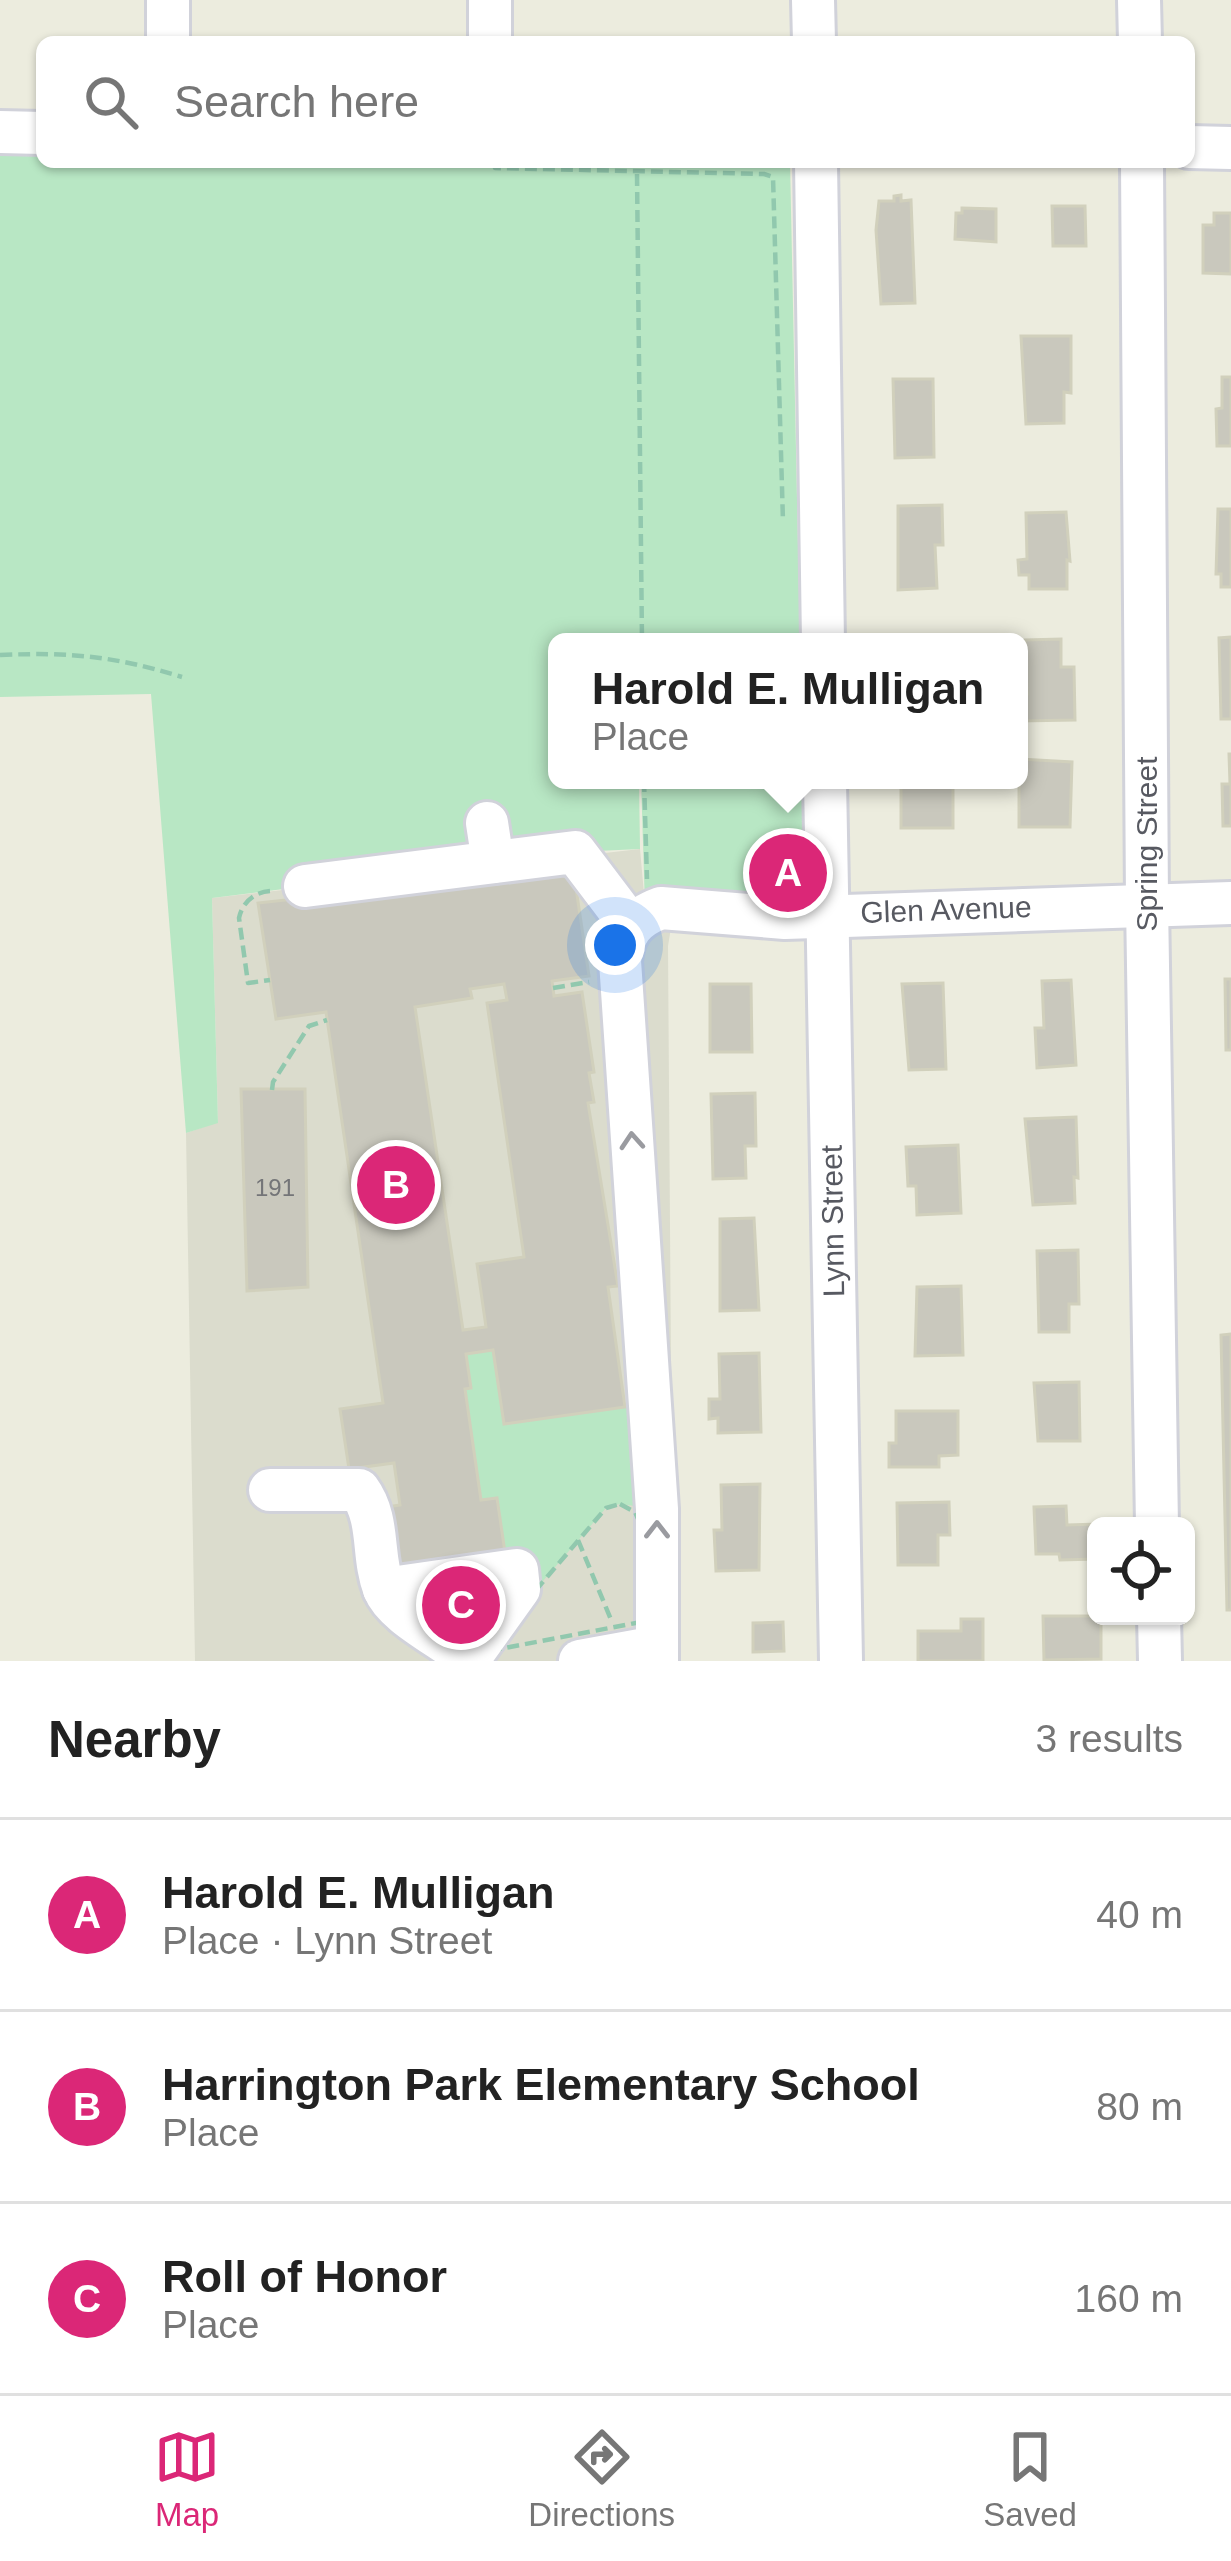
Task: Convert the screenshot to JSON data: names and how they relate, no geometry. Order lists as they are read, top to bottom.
{
  "streets": {
    "street": ["Spring Street", "Glen Avenue", "Lynn Street"]
  },
  "crossings": [
    ["Spring Street", "Glen Avenue"],
    ["Glen Avenue", "Lynn Street"]
  ],
  "house_numbers": ["191"],
  "page": {
    "search": "Search here",
    "popup": ["Harold E. Mulligan", "Place"],
    "pins": ["A", "B", "C"],
    "heading": ["Nearby", "3 results"],
    "list": [
      {
        "mark": "A",
        "name": "Harold E. Mulligan",
        "note": "Place · Lynn Street",
        "value": "40 m"
      },
      {
        "mark": "B",
        "name": "Harrington Park Elementary School",
        "note": "Place",
        "value": "80 m"
      },
      {
        "mark": "C",
        "name": "Roll of Honor",
        "note": "Place",
        "value": "160 m"
      }
    ],
    "nav": ["Map", "Directions", "Saved"]
  }
}
